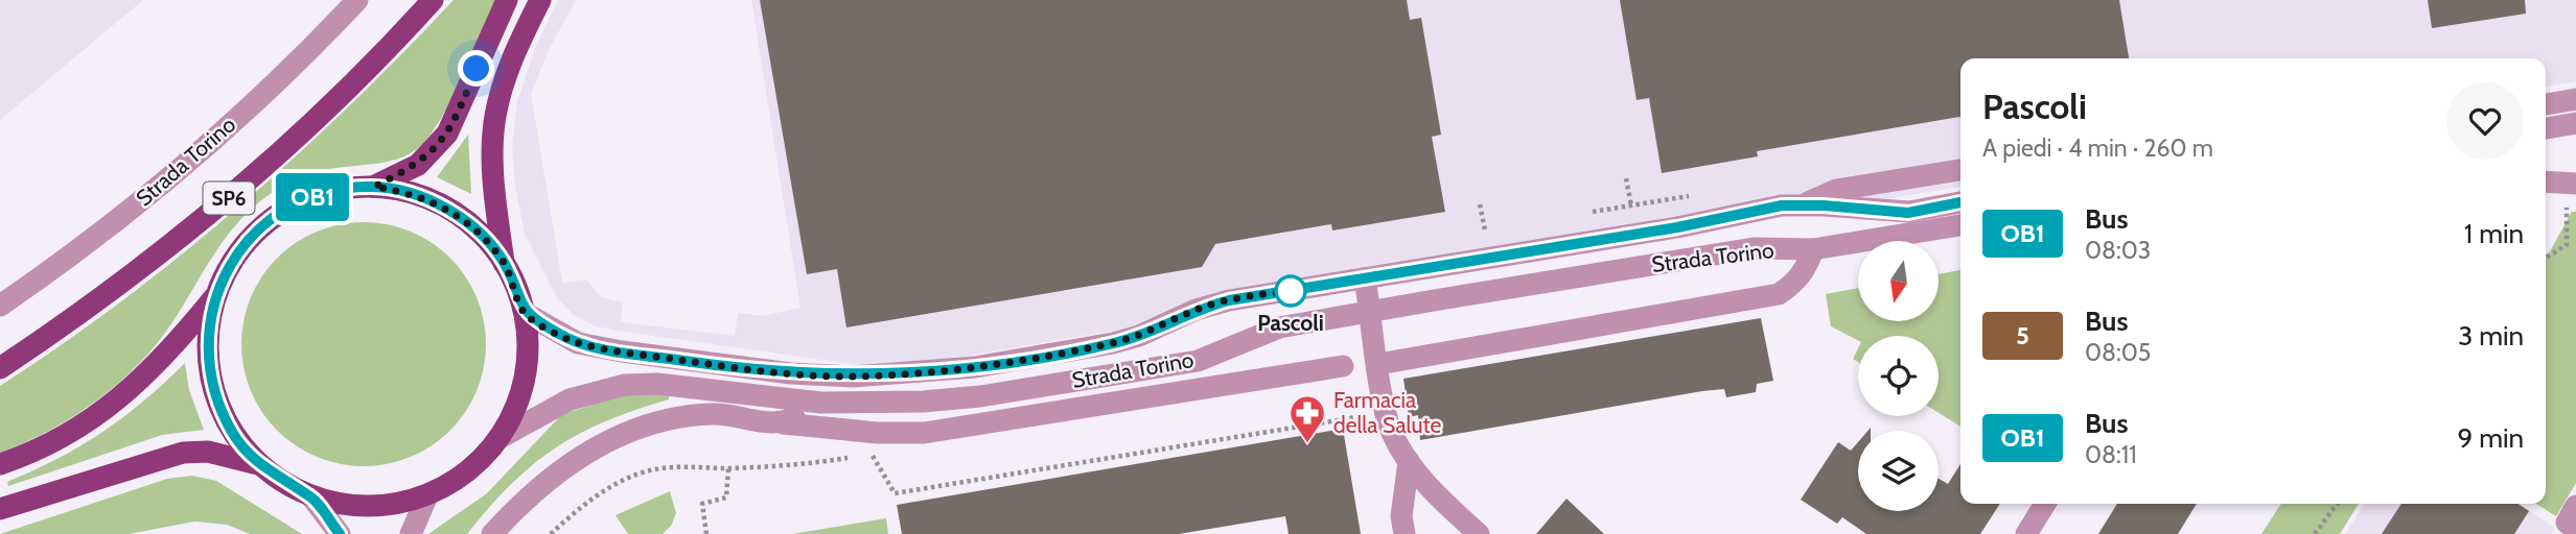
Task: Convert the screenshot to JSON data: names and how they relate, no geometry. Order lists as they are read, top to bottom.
{
  "streets": {
    "main road": ["SP6"],
    "street": ["Strada Torino"]
  },
  "crossings": [
    ["Strada Torino", "SP6"]
  ],
  "places": {
    "other": ["Pascoli"],
    "pharmacy": ["Farmacia della Salute"]
  },
  "lines": ["bus line OB1"],
  "north": "bottom",
  "page": {
    "on_map": "OB1",
    "heading": ["Pascoli", "A piedi · 4 min · 260 m"],
    "list": [
      {
        "mark": "OB1",
        "name": "Bus",
        "note": "08:03",
        "value": "1 min"
      },
      {
        "mark": "5",
        "name": "Bus",
        "note": "08:05",
        "value": "3 min"
      },
      {
        "mark": "OB1",
        "name": "Bus",
        "note": "08:11",
        "value": "9 min"
      }
    ]
  }
}
